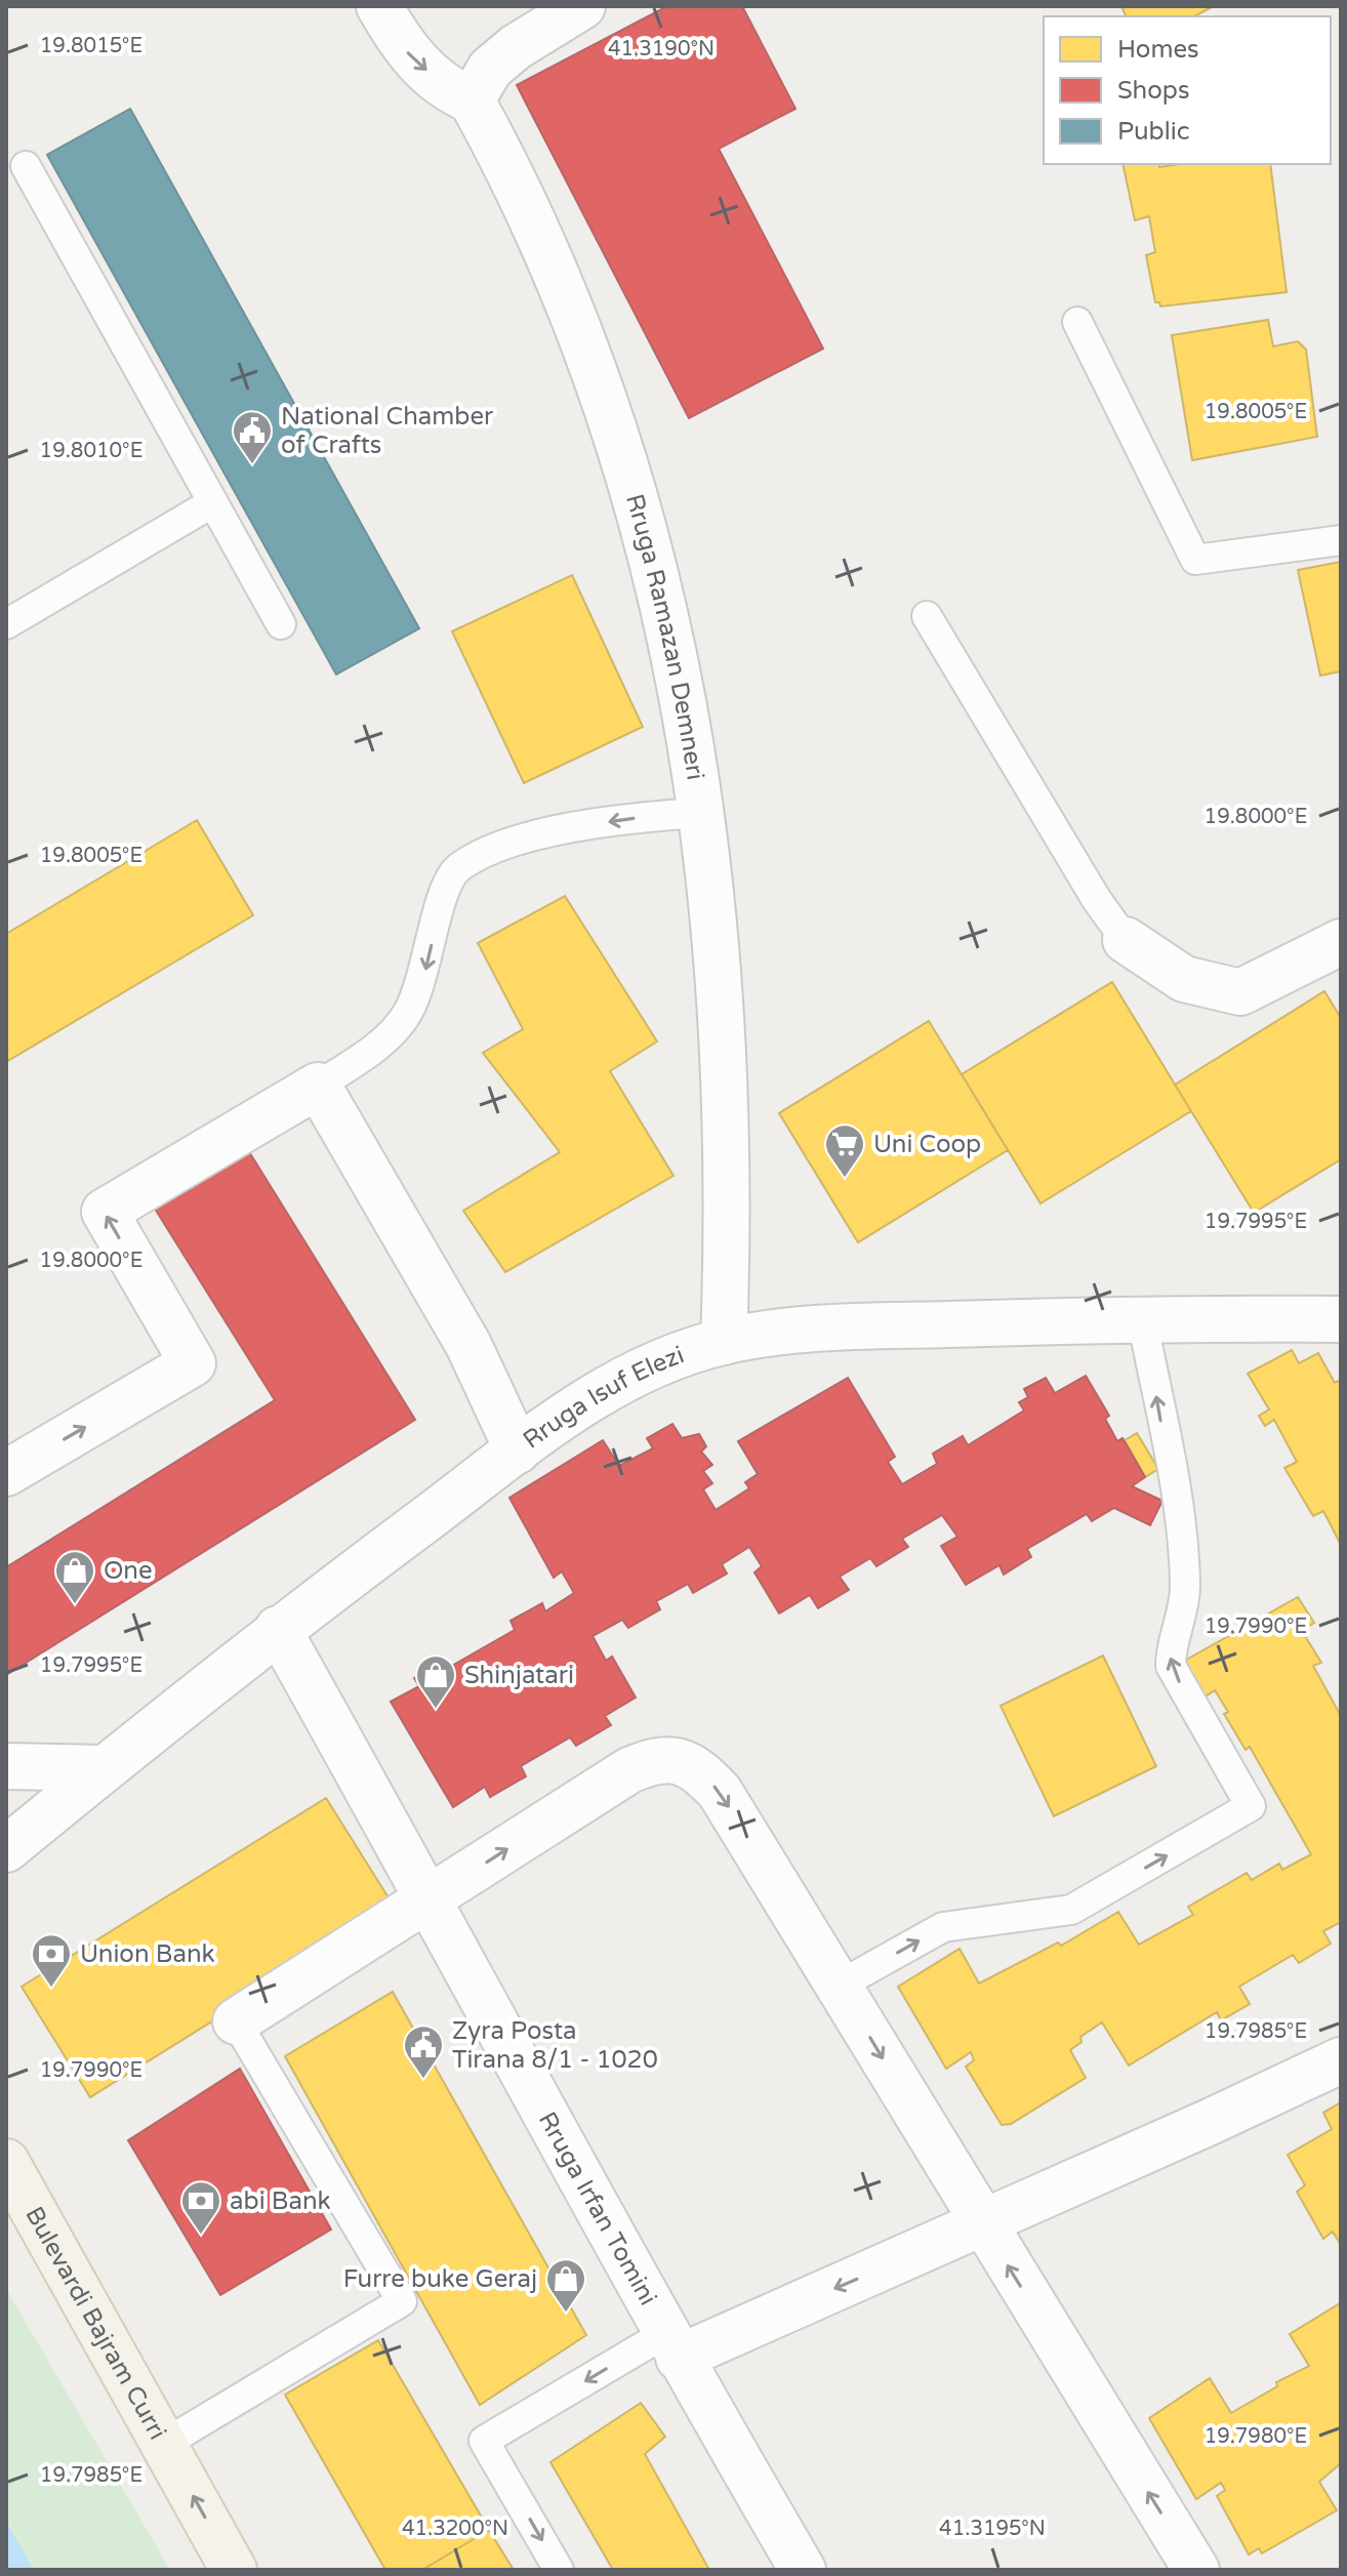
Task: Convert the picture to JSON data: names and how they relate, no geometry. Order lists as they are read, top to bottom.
{
  "streets": {
    "main road": ["Bulevardi Bajram Curri"],
    "street": ["Rruga Ramazan Demneri", "Rruga Isuf Elezi", "Rruga Irfan Tomini"]
  },
  "crossings": [
    ["Rruga Ramazan Demneri", "Rruga Isuf Elezi"],
    ["Rruga Isuf Elezi", "Rruga Irfan Tomini"]
  ],
  "places": {
    "public building": ["National Chamber of Crafts", "Zyra Posta Tirana 8/1 - 1020"],
    "supermarket": ["Uni Coop"],
    "shop": ["One", "Shinjatari", "Furre buke Geraj"],
    "bank": ["Union Bank", "abi Bank"]
  },
  "legend": ["Homes", "Shops", "Public"],
  "coordinates": [
    "19.8015°E",
    "41.3190°N",
    "19.8005°E",
    "19.8010°E",
    "19.8000°E",
    "19.7995°E",
    "19.7990°E",
    "19.7985°E",
    "19.7980°E",
    "41.3200°N",
    "41.3195°N"
  ]
}
